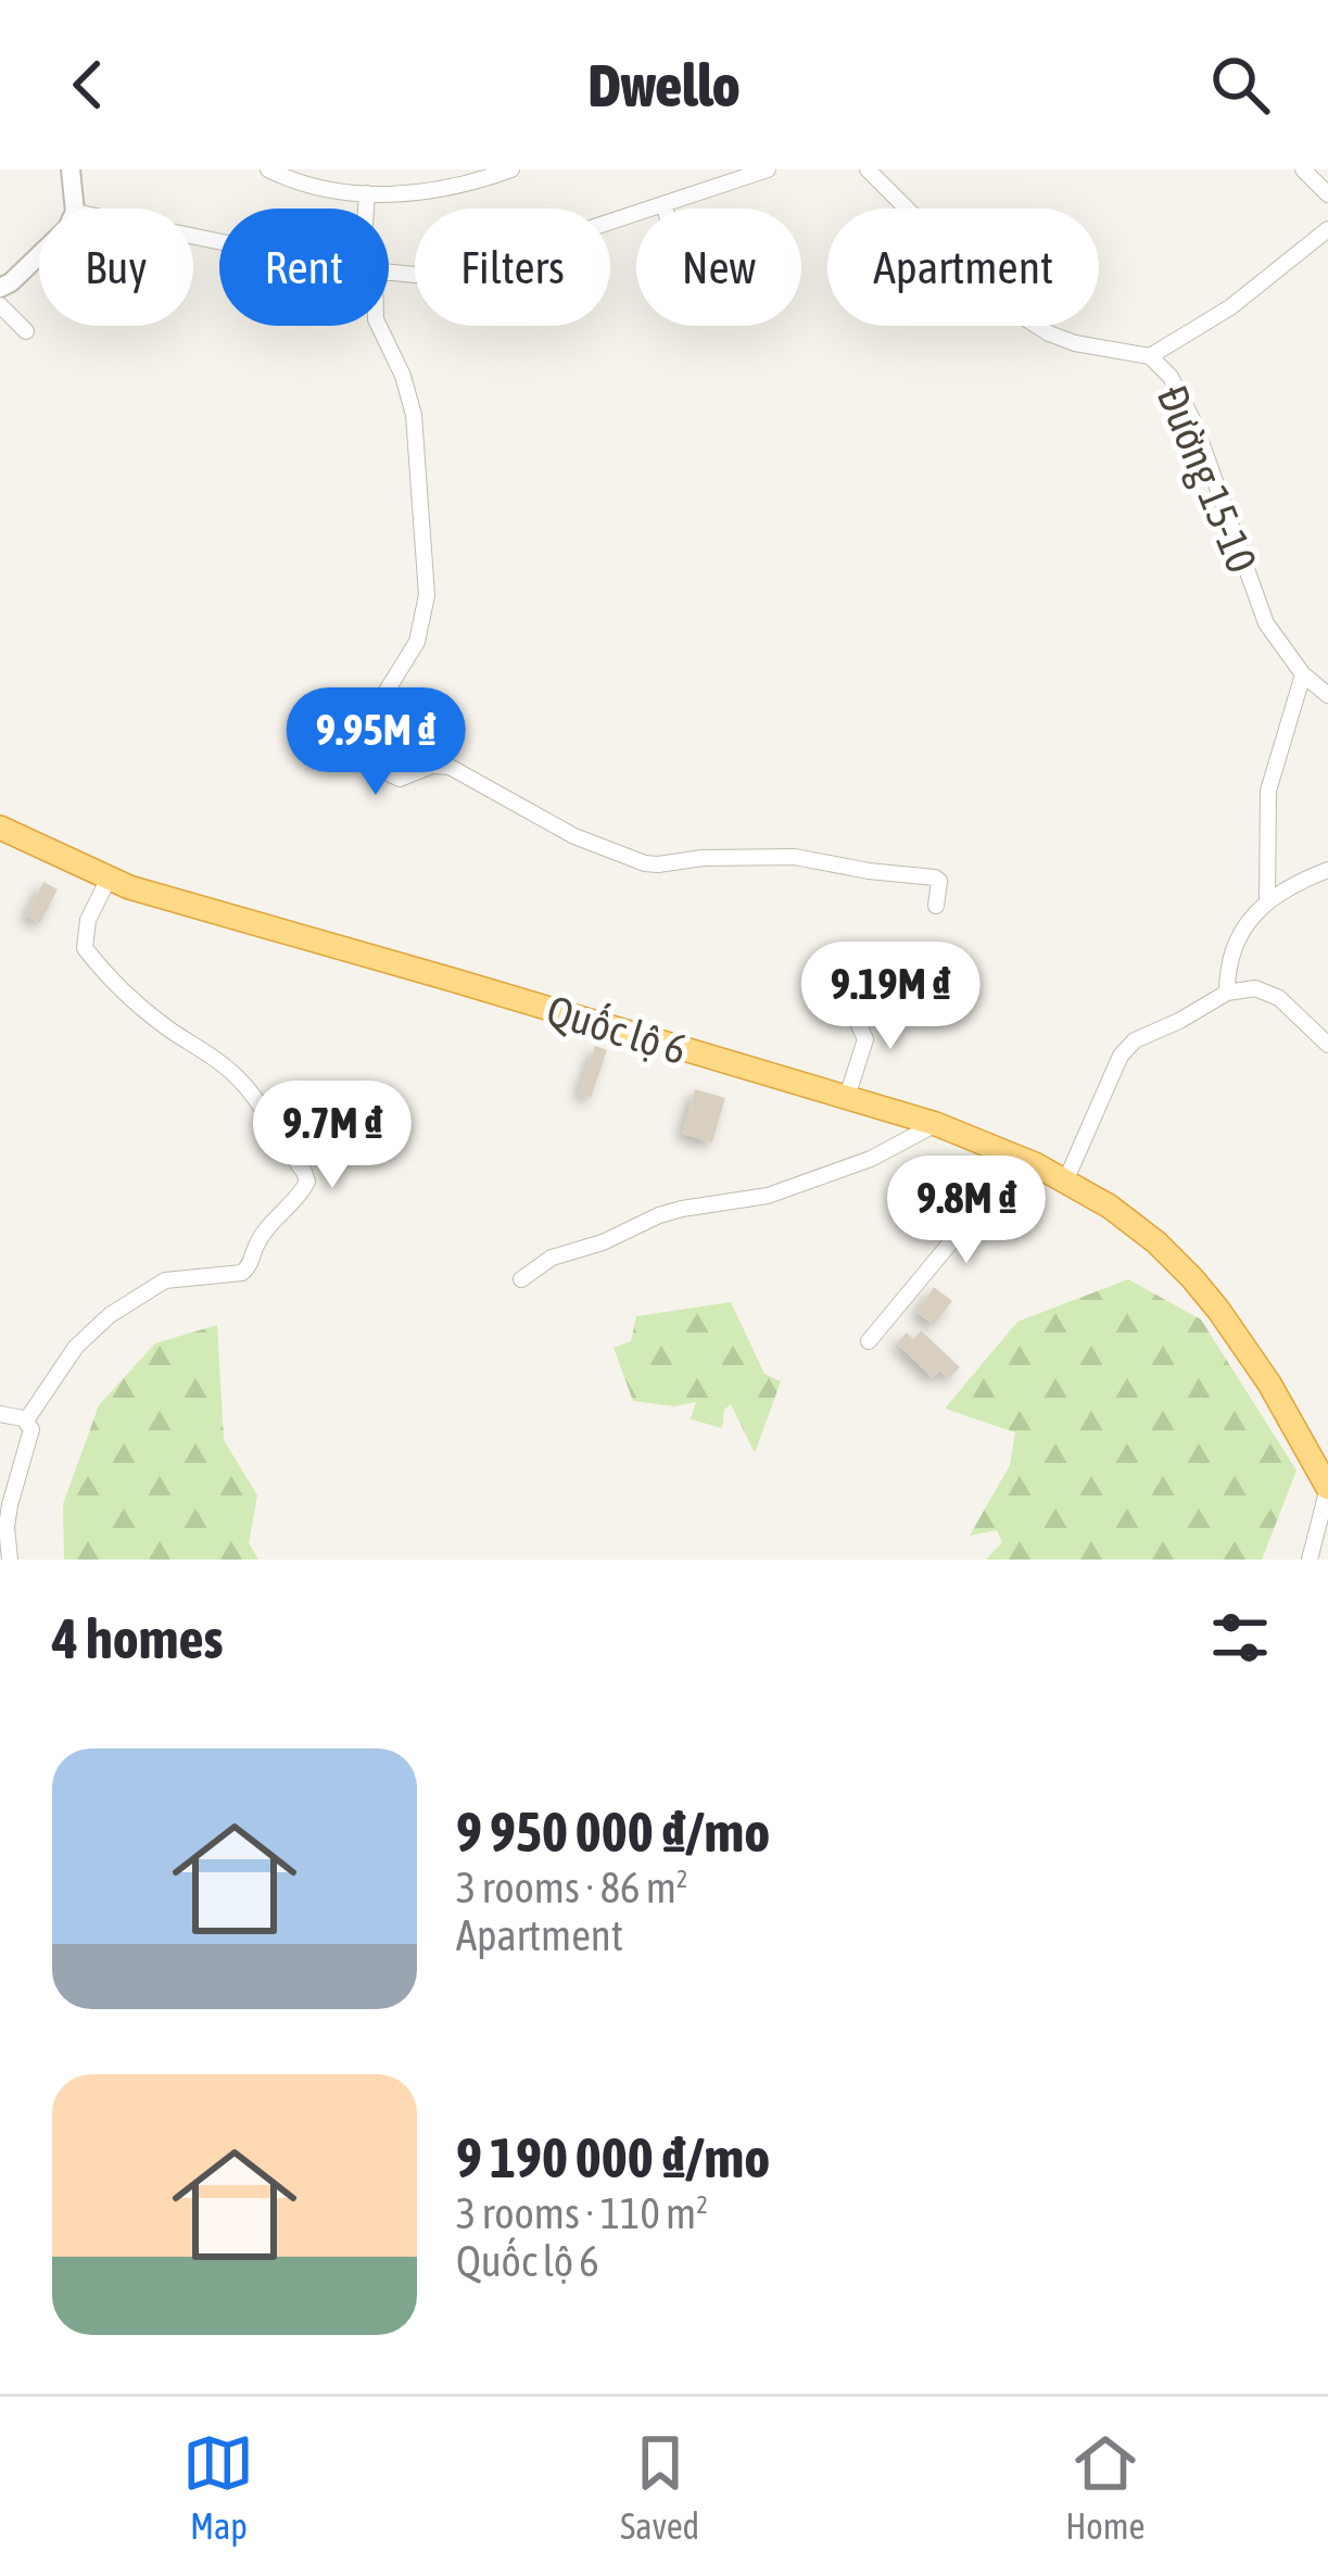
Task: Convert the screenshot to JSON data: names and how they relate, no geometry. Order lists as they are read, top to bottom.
{
  "streets": {
    "highway": ["Quốc lộ 6"],
    "street": ["Đường 15-10"]
  },
  "page": {
    "header": "Dwello",
    "chip": [
      "Buy",
      "Rent",
      "Filters",
      "New",
      "Apartment"
    ],
    "price": [
      "9.95M ₫",
      "9.19M ₫",
      "9.7M ₫",
      "9.8M ₫"
    ],
    "heading": "4 homes",
    "list": [
      {
        "name": "9 950 000 ₫/mo",
        "note": "3 rooms · 86 m² · Apartment"
      },
      {
        "name": "9 190 000 ₫/mo",
        "note": "3 rooms · 110 m² · Quốc lộ 6"
      }
    ],
    "tabs": ["Map", "Saved", "Home"]
  }
}
